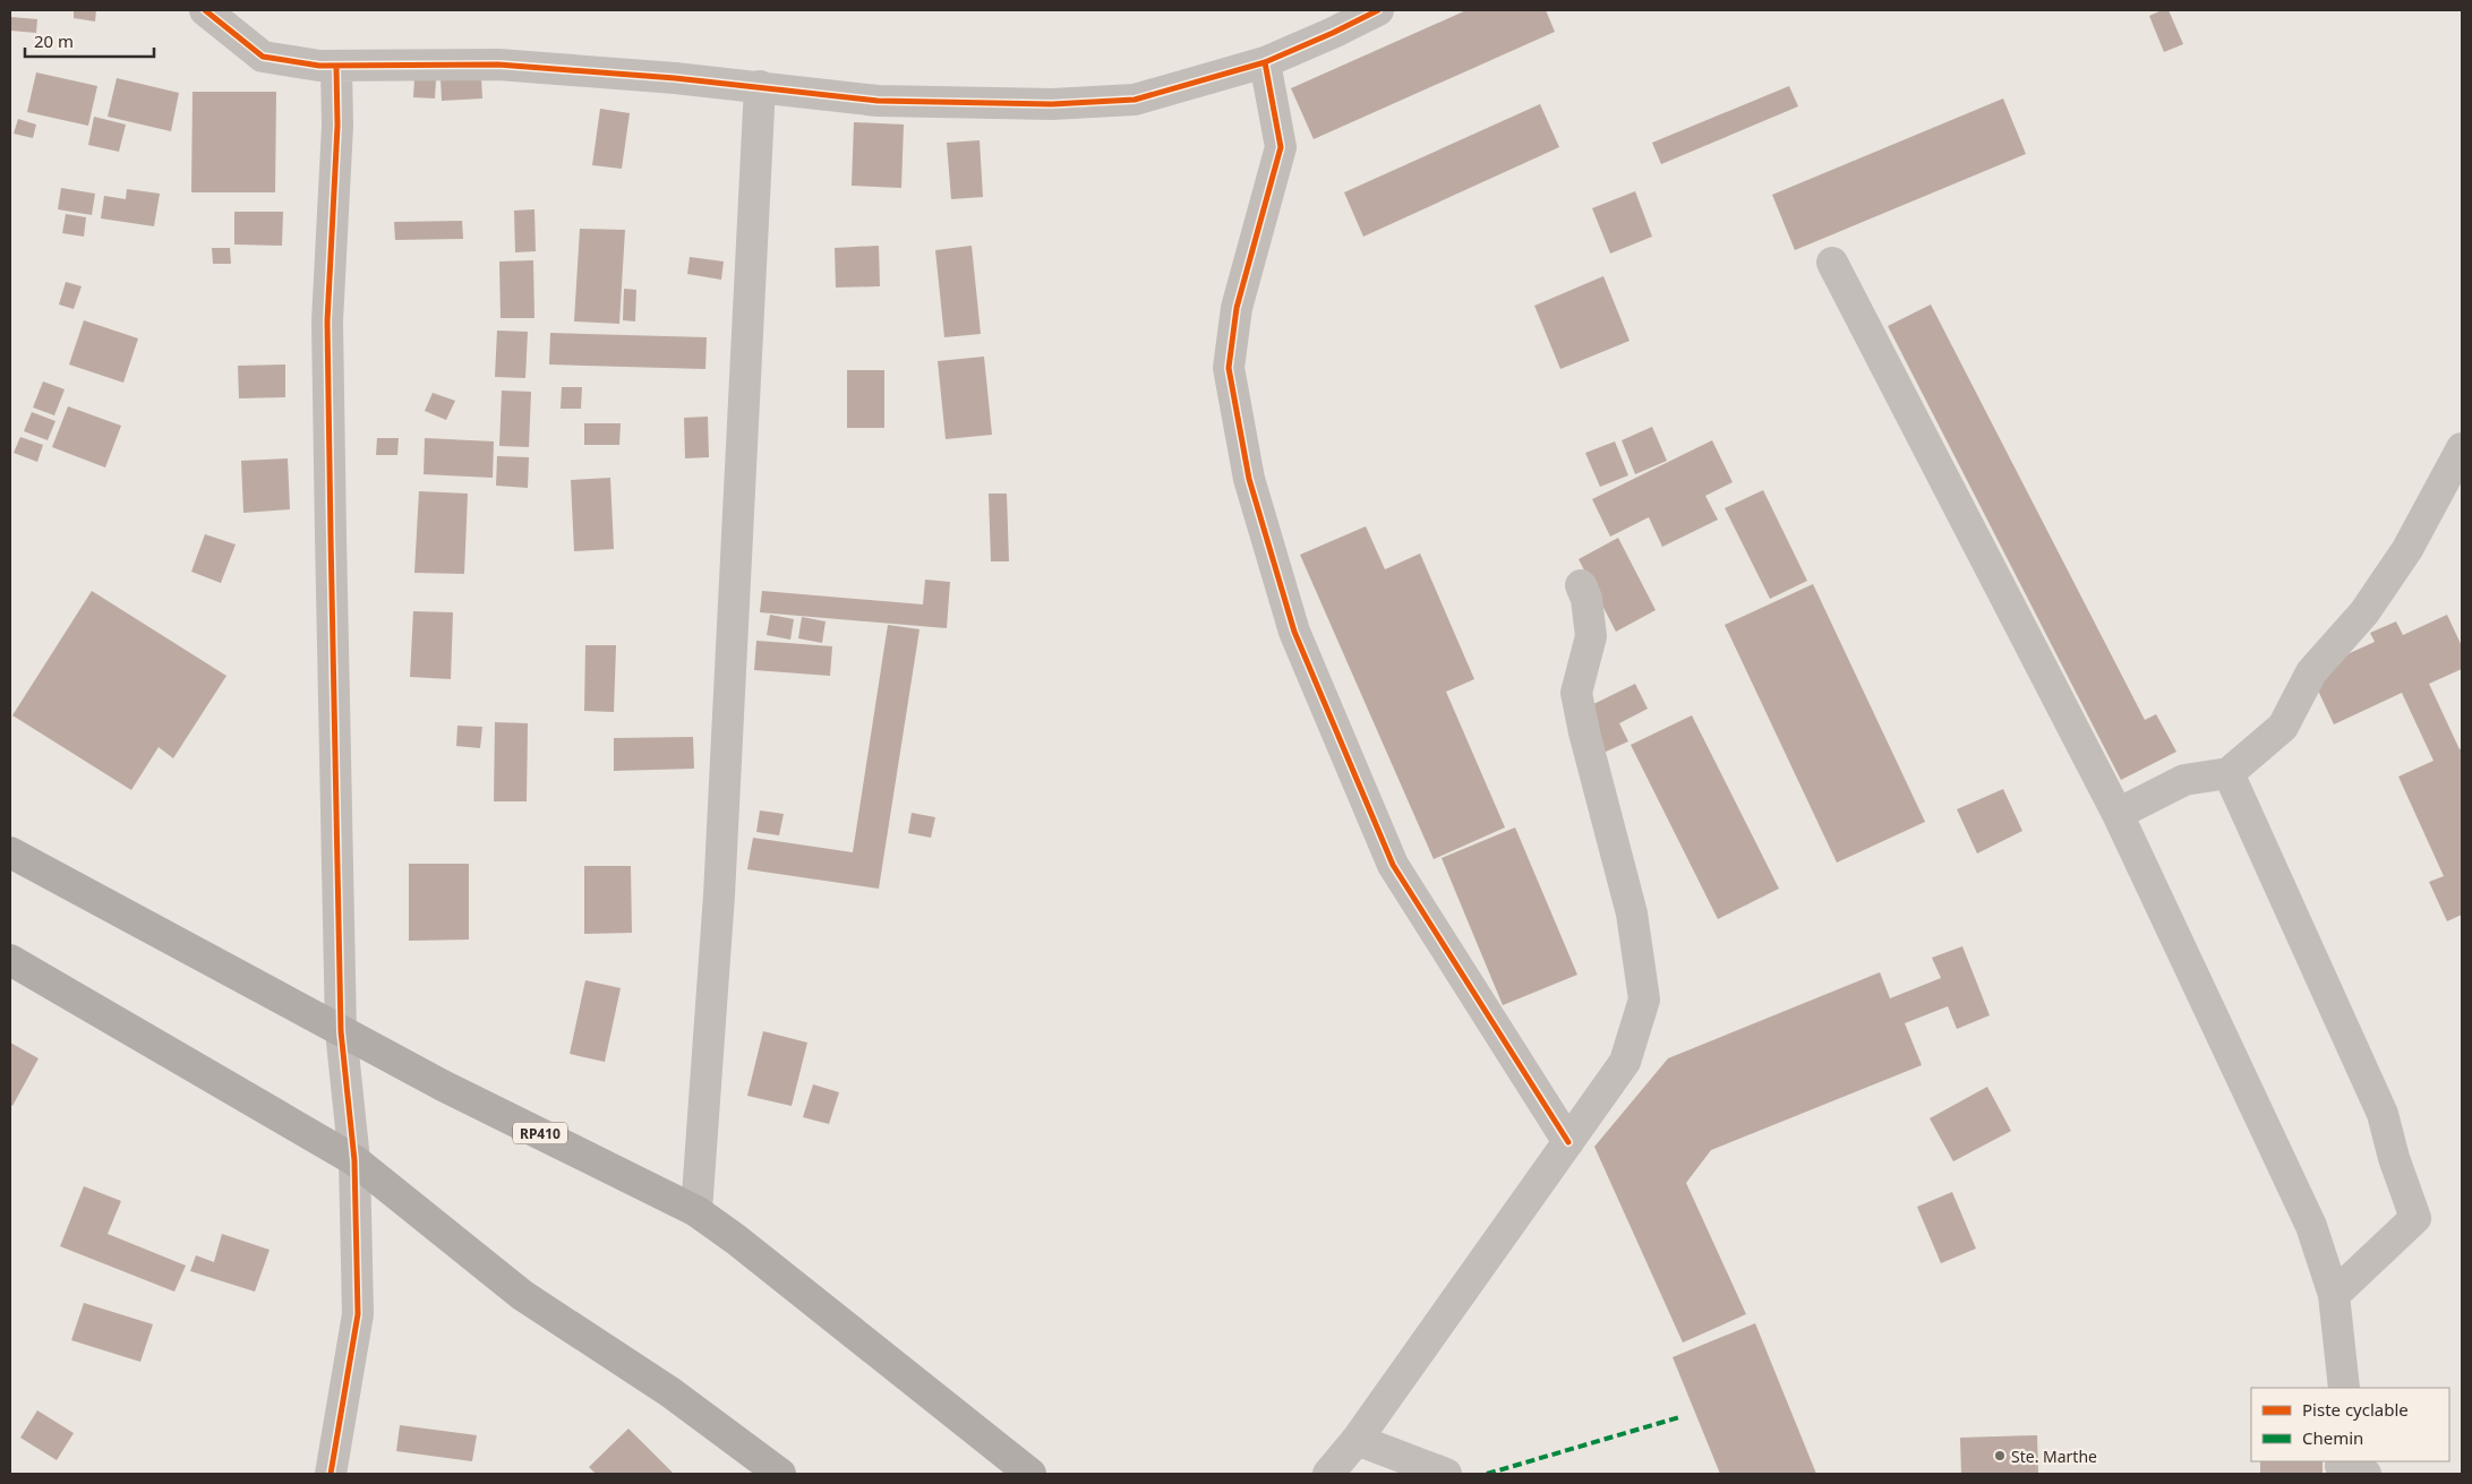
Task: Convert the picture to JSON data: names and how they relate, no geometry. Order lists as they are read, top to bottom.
{
  "streets": {
    "main road": ["RP410"]
  },
  "places": ["Ste. Marthe"],
  "legend": ["Piste cyclable", "Chemin"],
  "scale_bar": "20 m"
}
